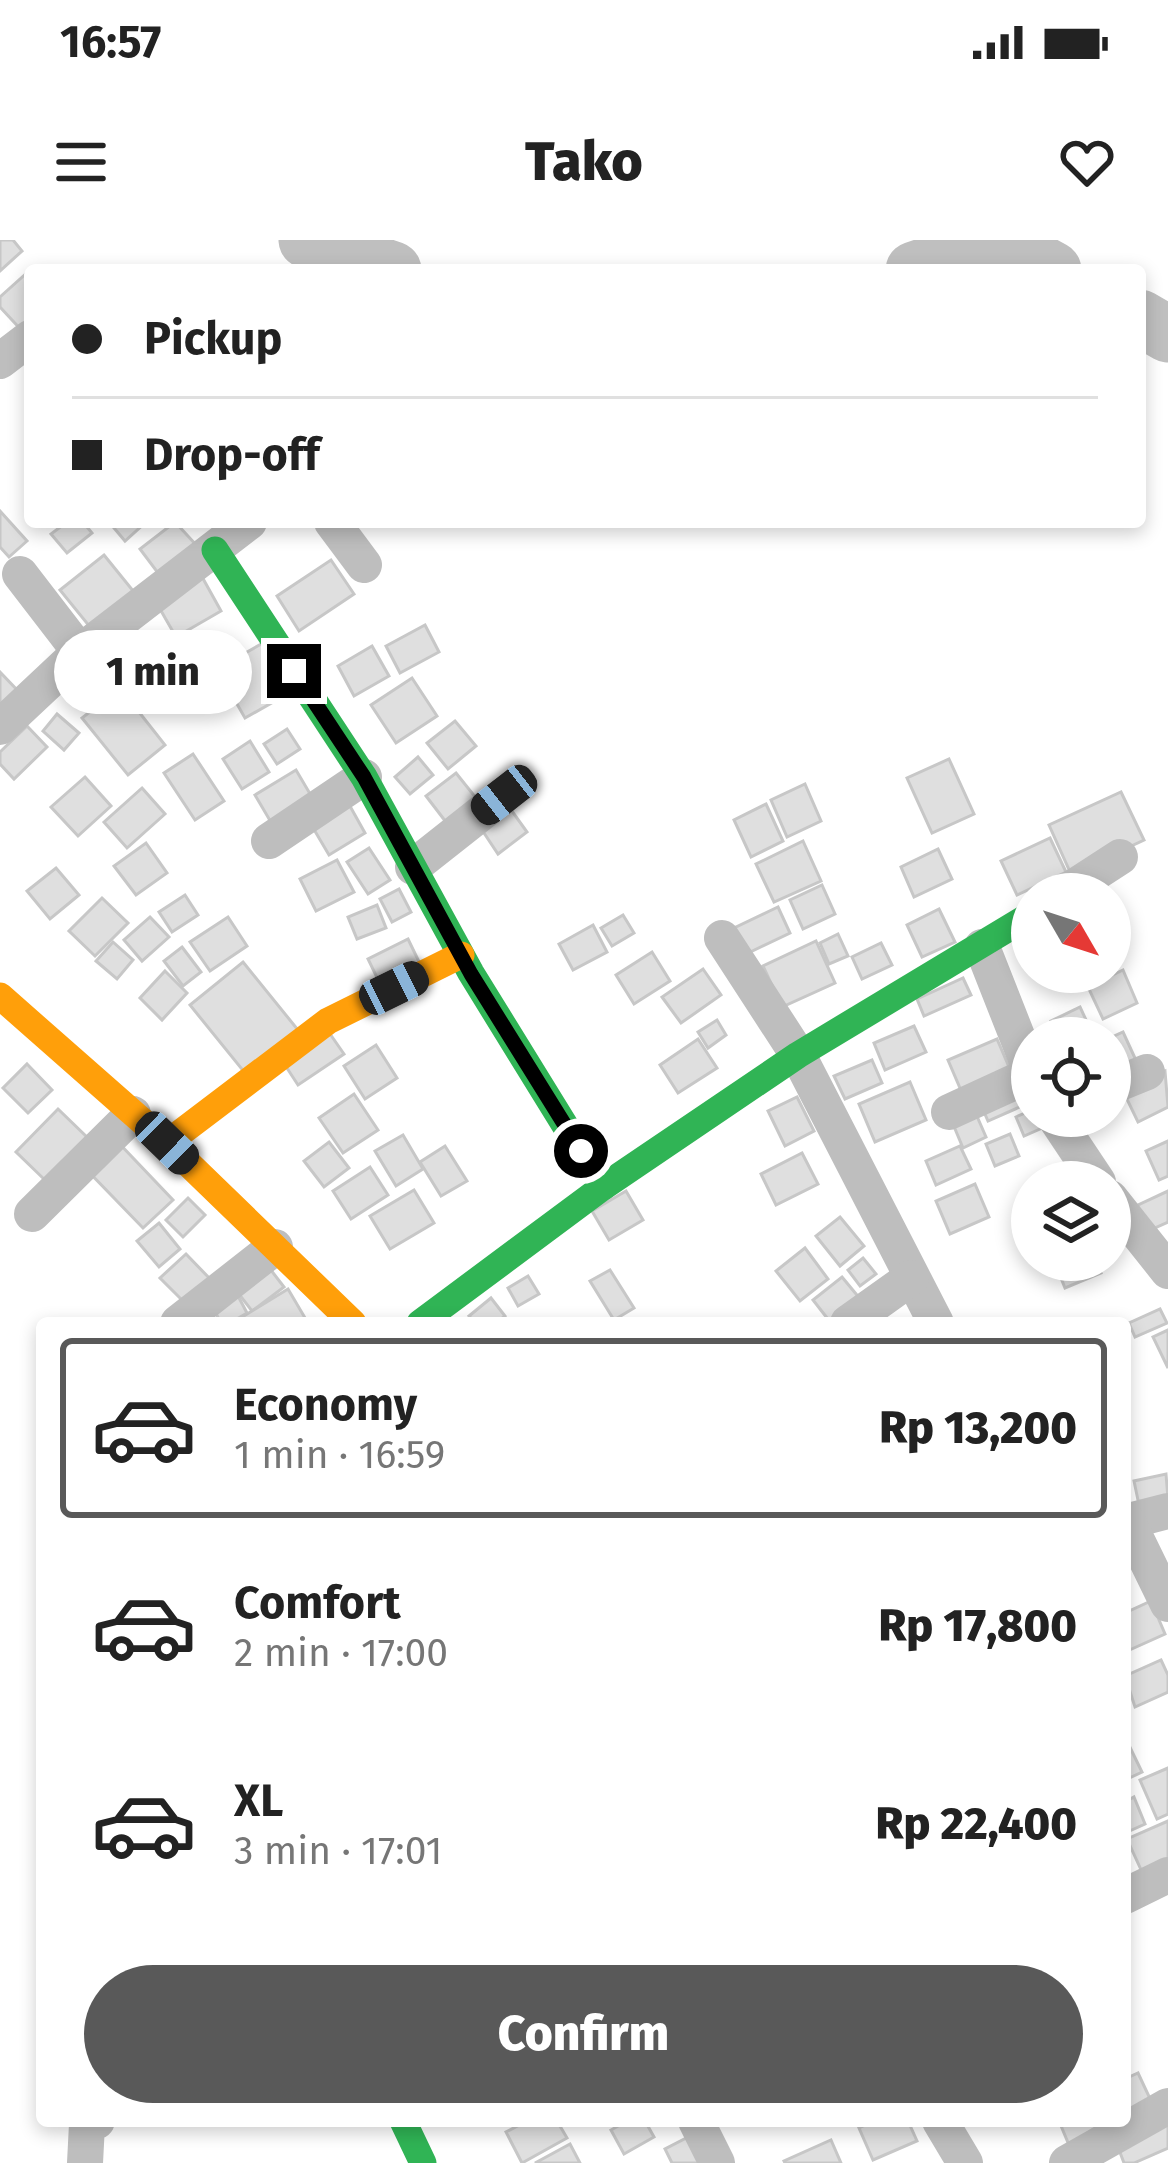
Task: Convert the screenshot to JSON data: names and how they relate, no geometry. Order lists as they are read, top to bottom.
{
  "north": "bottom right",
  "page": {
    "status": "16:57",
    "header": "Tako",
    "banner": ["Pickup", "Drop-off"],
    "bubble": "1 min",
    "list": [
      {
        "name": "Economy",
        "note": "1 min · 16:59",
        "value": "Rp 13,200"
      },
      {
        "name": "Comfort",
        "note": "2 min · 17:00",
        "value": "Rp 17,800"
      },
      {
        "name": "XL",
        "note": "3 min · 17:01",
        "value": "Rp 22,400"
      }
    ],
    "buttons": "Confirm"
  }
}
